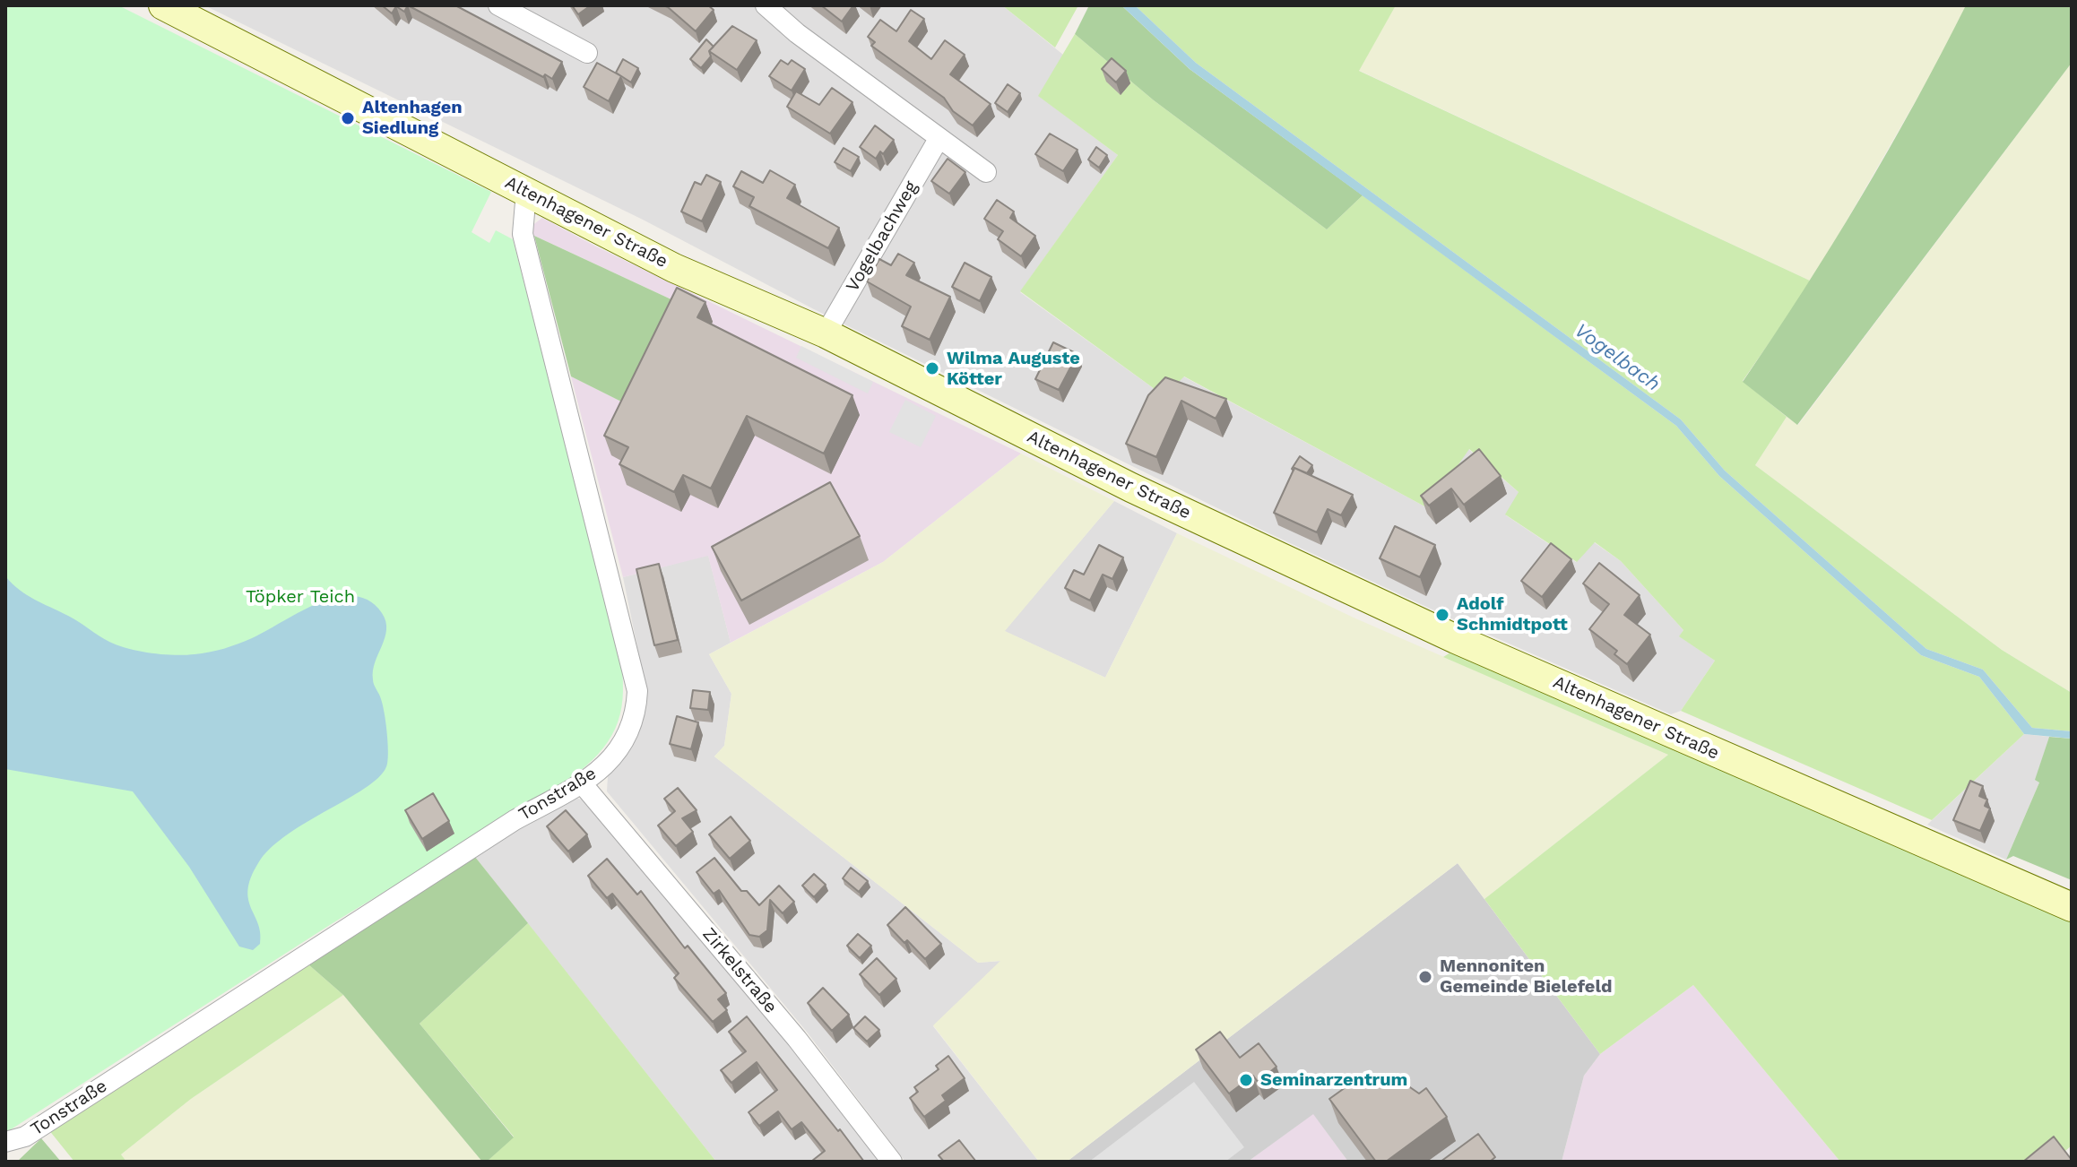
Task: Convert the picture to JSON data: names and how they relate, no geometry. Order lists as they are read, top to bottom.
{
  "streets": {
    "main road": ["Altenhagener Straße"],
    "street": ["Vogelbachweg", "Tonstraße", "Zirkelstraße"]
  },
  "crossings": [
    ["Altenhagener Straße", "Vogelbachweg"],
    ["Altenhagener Straße", "Tonstraße"],
    ["Tonstraße", "Zirkelstraße"]
  ],
  "water": ["Vogelbach"],
  "parks": ["Töpker Teich"],
  "places": [
    "Altenhagen Siedlung",
    "Wilma Auguste Kötter",
    "Adolf Schmidtpott",
    "Mennoniten Gemeinde Bielefeld",
    "Seminarzentrum"
  ]
}
